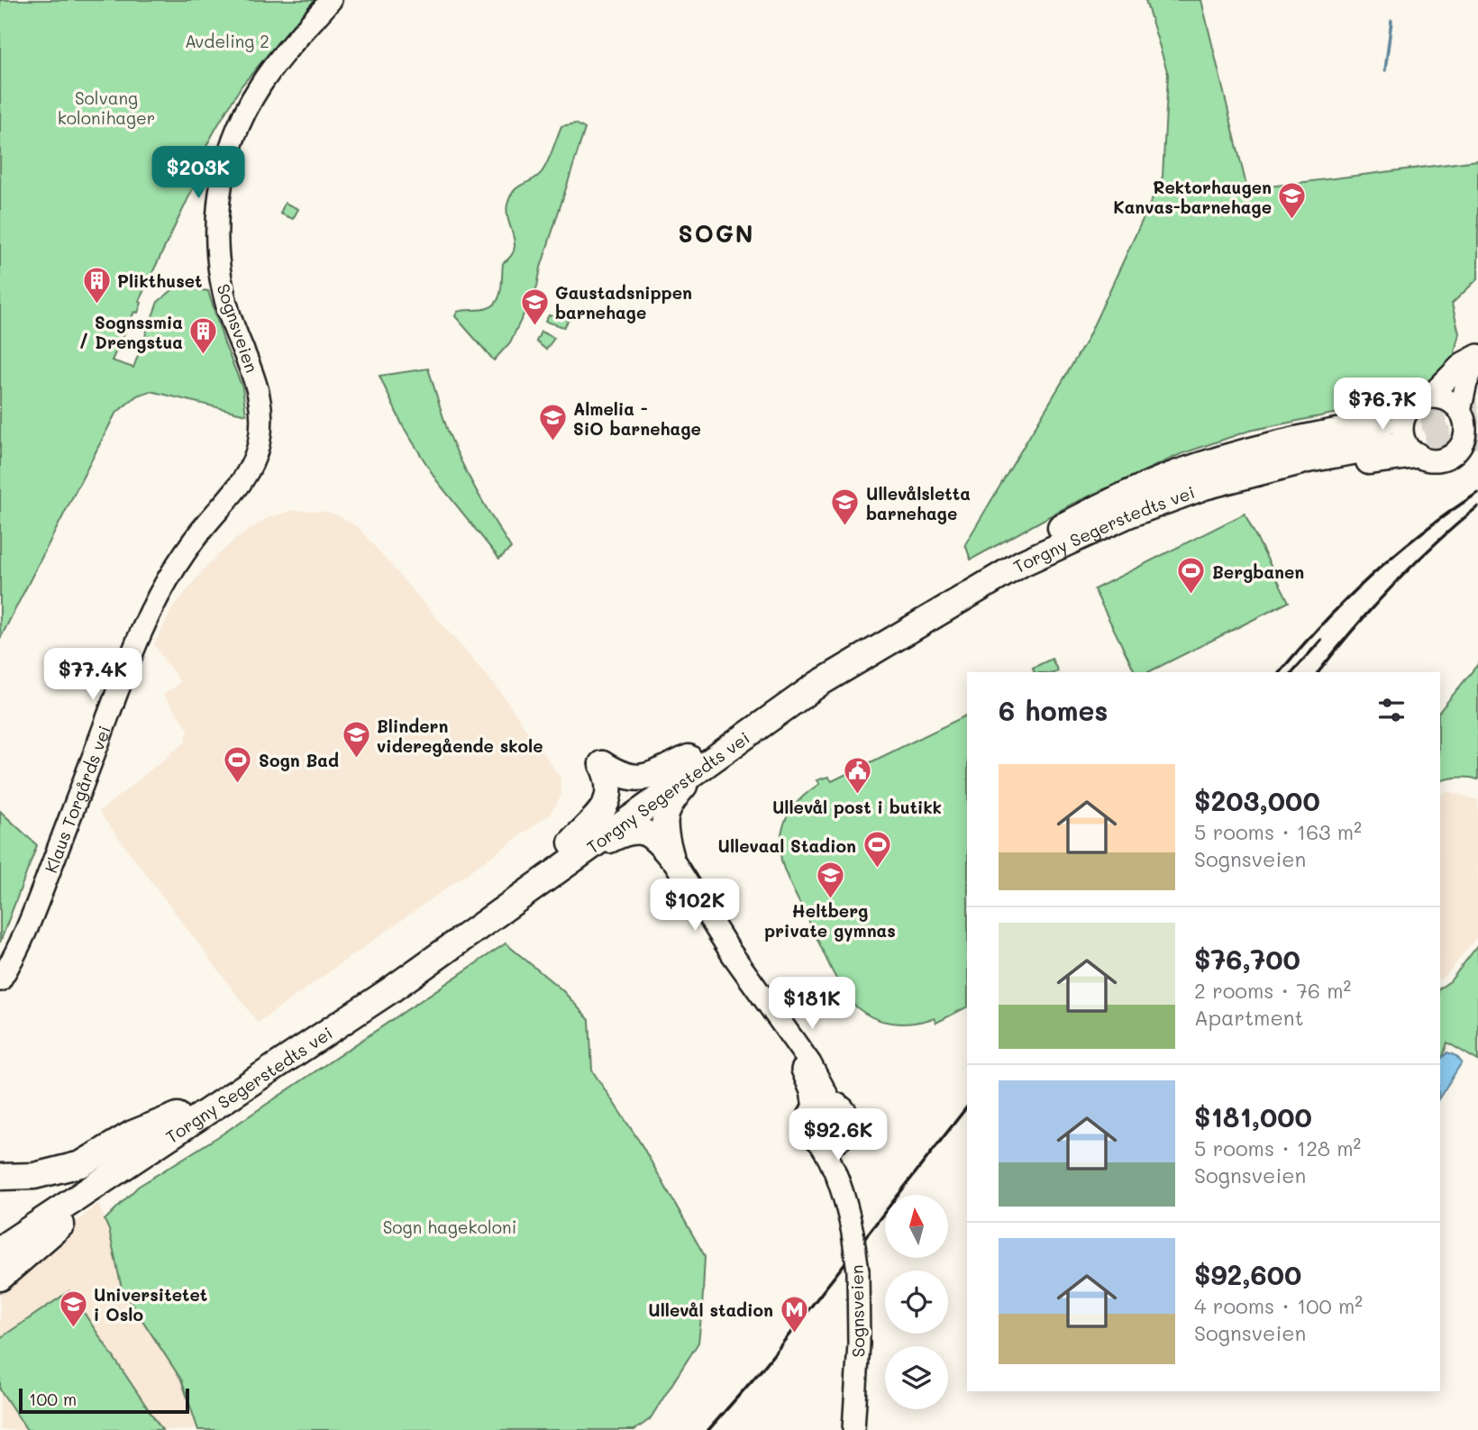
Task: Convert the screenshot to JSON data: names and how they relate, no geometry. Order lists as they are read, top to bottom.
{
  "streets": {
    "highway": ["Torgny Segerstedts vei"],
    "main road": ["Sognsveien", "Klaus Torgårds vei"]
  },
  "crossings": [
    ["Sognsveien", "Klaus Torgårds vei"]
  ],
  "districts": ["SOGN"],
  "parks": ["Avdeling 2", "Solvang kolonihager", "Sogn hagekoloni"],
  "places": {
    "school or university": [
      "Rektorhaugen Kanvas-barnehage",
      "Gaustadsnippen barnehage",
      "Almelia - SiO barnehage",
      "Ullevålsletta barnehage",
      "Blindern videregående skole",
      "Heltberg private gymnas",
      "Universitetet i Oslo"
    ],
    "building": ["Plikthuset", "Sognssmia / Drengstua"],
    "sports": ["Bergbanen", "Sogn Bad", "Ullevaal Stadion"],
    "public building": ["Ullevål post i butikk"],
    "metro station": ["Ullevål stadion"]
  },
  "scale_bar": "100 m",
  "north": "top",
  "page": {
    "price": [
      "$203K",
      "$76.7K",
      "$77.4K",
      "$102K",
      "$181K",
      "$92.6K"
    ],
    "heading": "6 homes",
    "list": [
      {
        "name": "$203,000",
        "note": "5 rooms · 163 m² · Sognsveien"
      },
      {
        "name": "$76,700",
        "note": "2 rooms · 76 m² · Apartment"
      },
      {
        "name": "$181,000",
        "note": "5 rooms · 128 m² · Sognsveien"
      },
      {
        "name": "$92,600",
        "note": "4 rooms · 100 m² · Sognsveien"
      }
    ],
    "scale": "100 m"
  }
}
